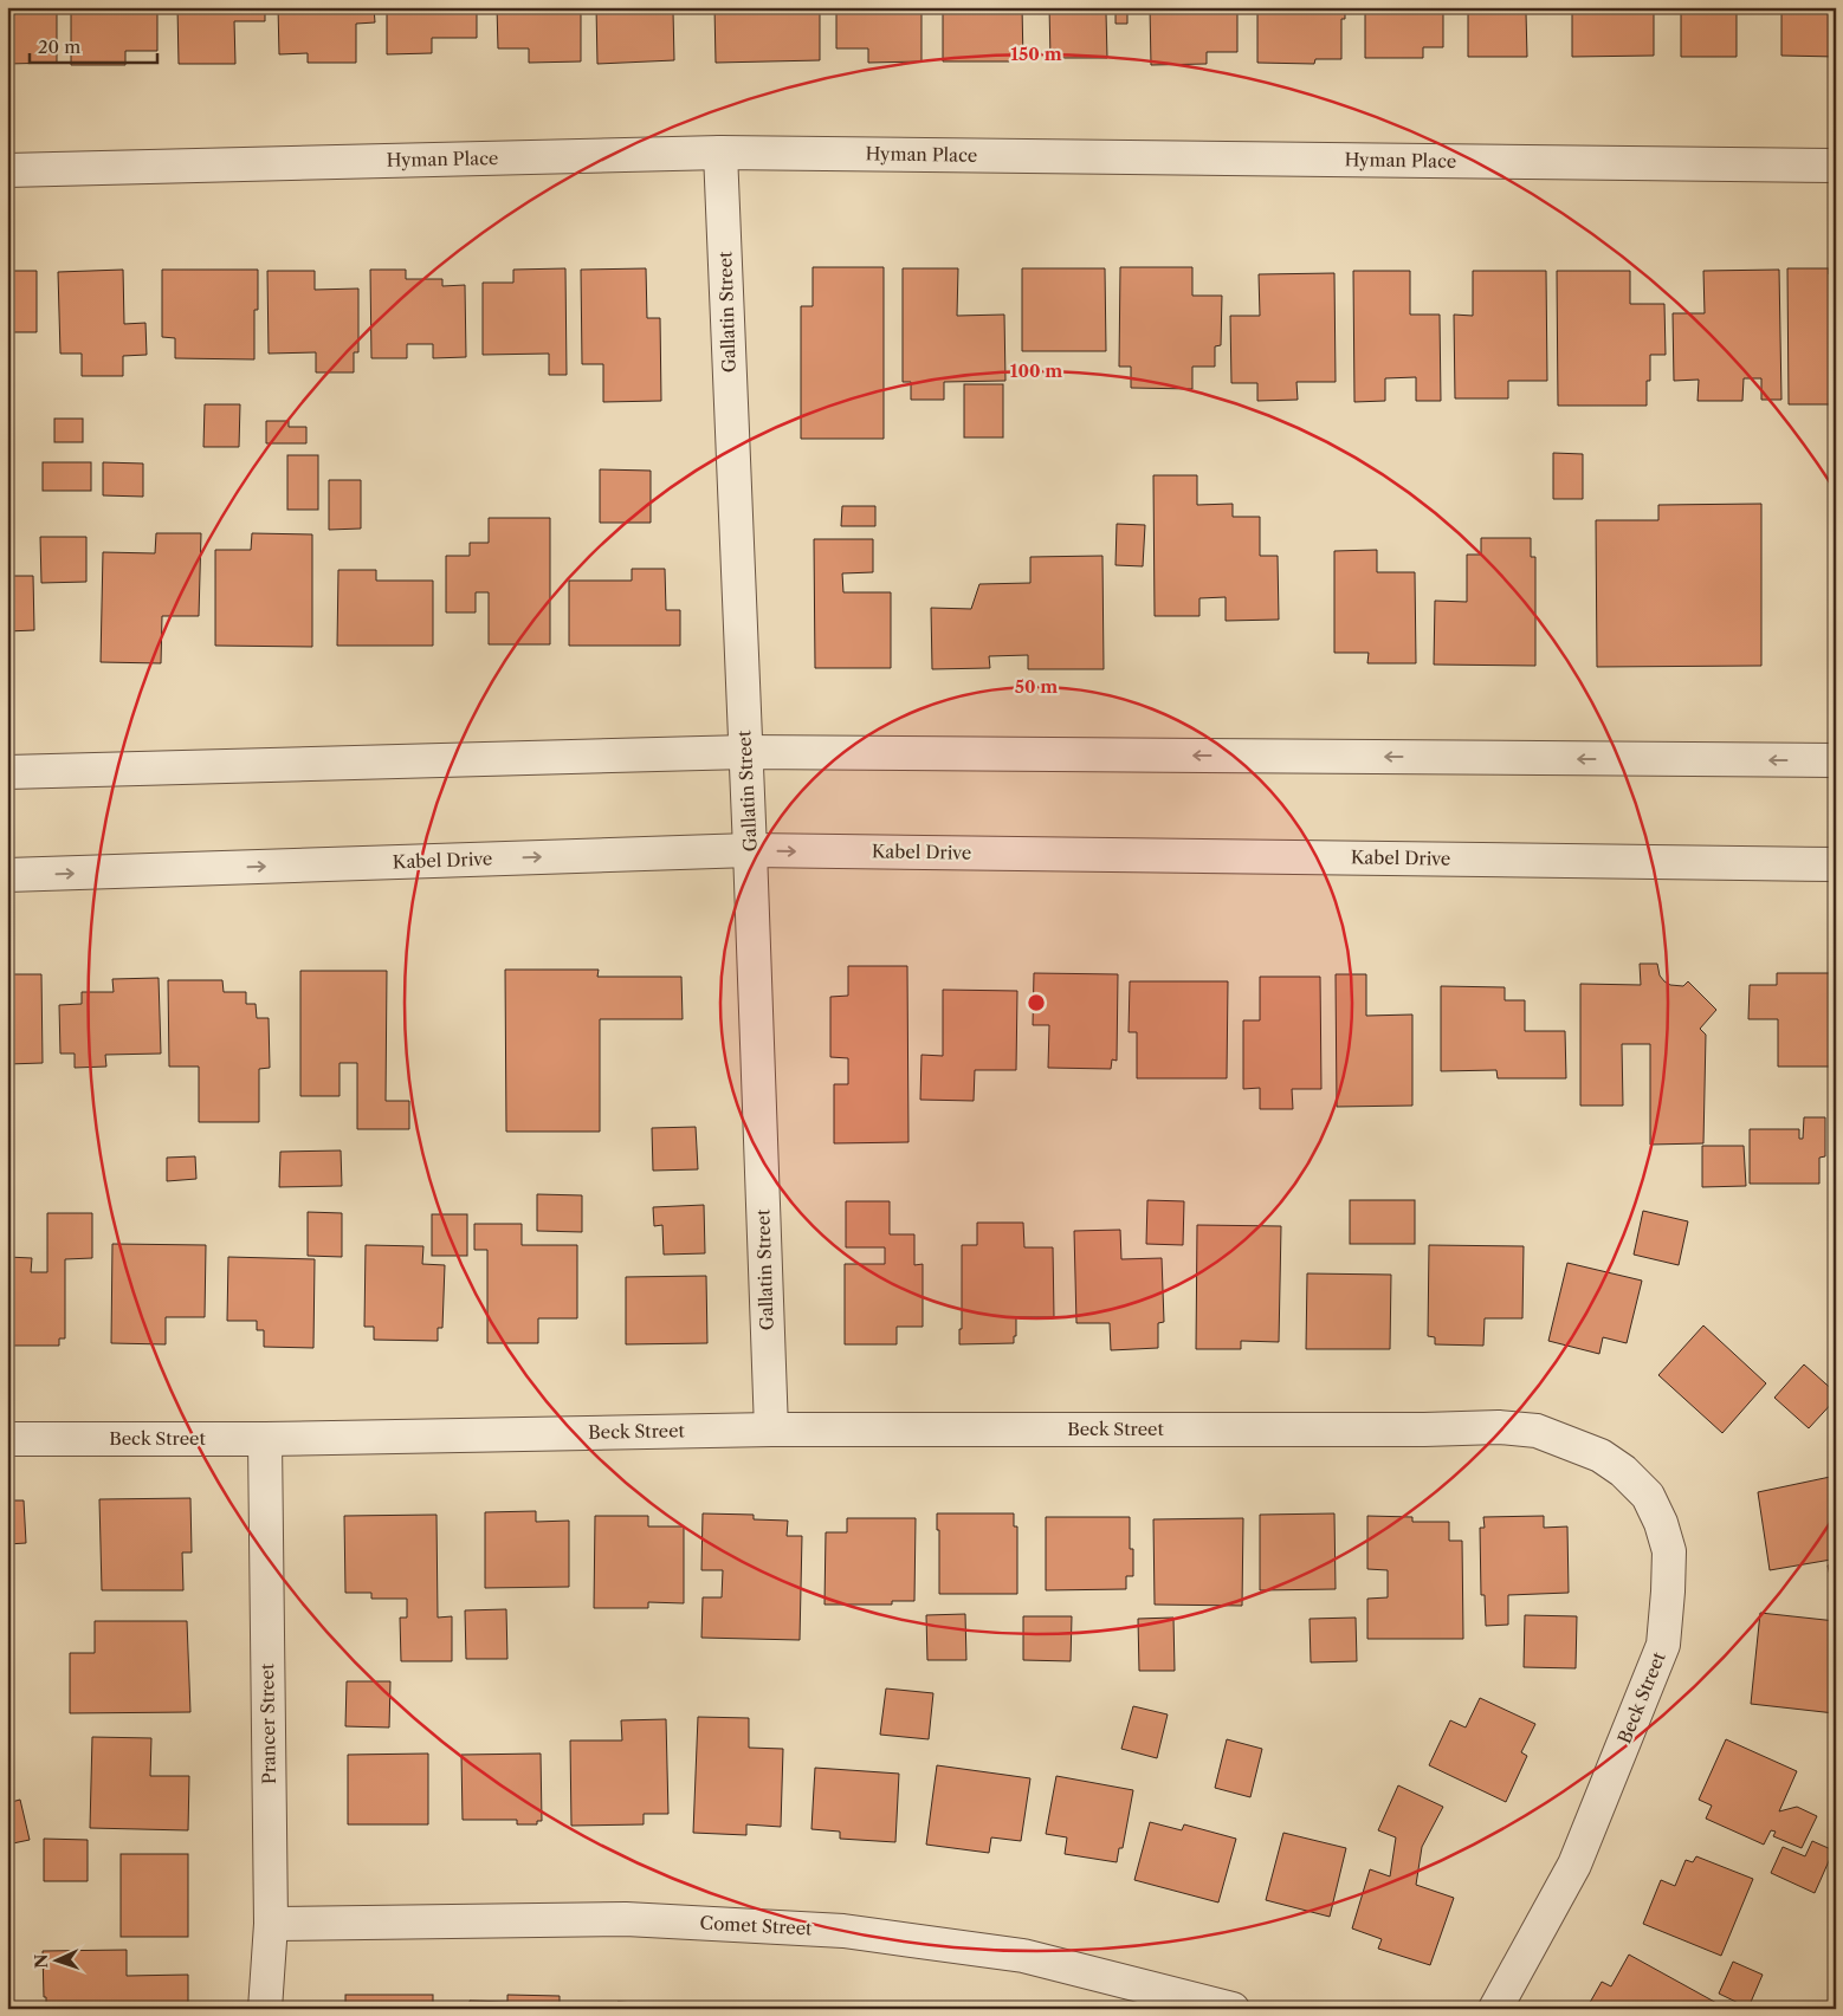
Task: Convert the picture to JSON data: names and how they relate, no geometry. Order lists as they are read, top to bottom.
{
  "streets": {
    "street": [
      "Hyman Place",
      "Gallatin Street",
      "Kabel Drive",
      "Beck Street",
      "Prancer Street",
      "Comet Street"
    ]
  },
  "crossings": [
    ["Hyman Place", "Gallatin Street"],
    ["Gallatin Street", "Kabel Drive"],
    ["Gallatin Street", "Beck Street"],
    ["Beck Street", "Prancer Street"],
    ["Prancer Street", "Comet Street"]
  ],
  "scale_bar": "20 m",
  "north": "left",
  "rings": ["150 m", "100 m", "50 m"]
}
